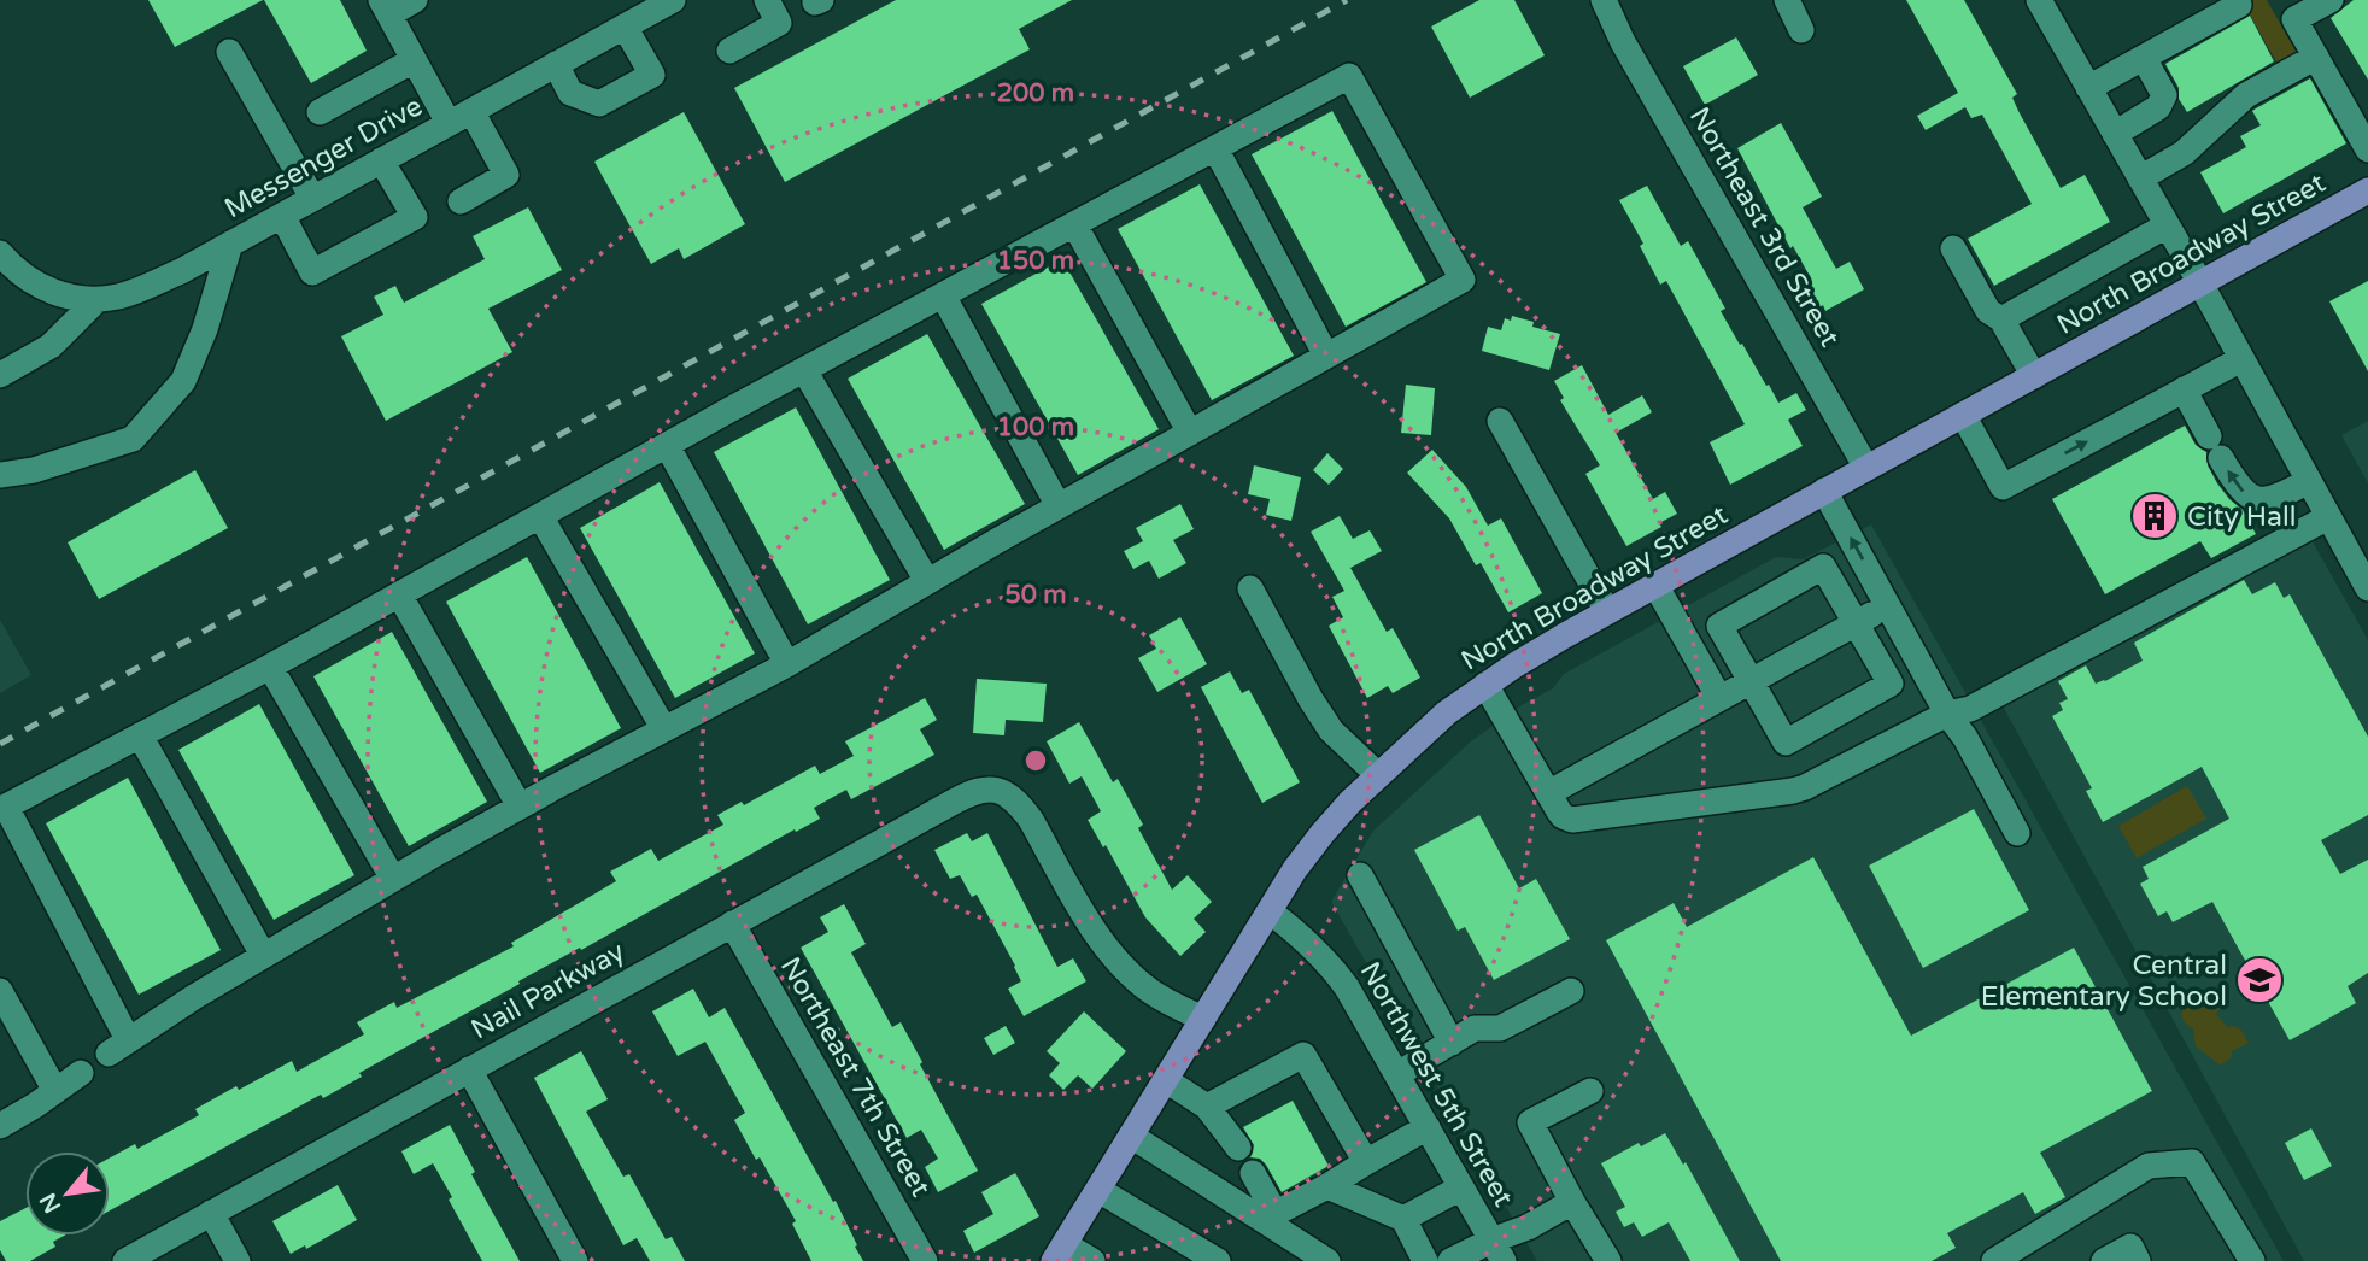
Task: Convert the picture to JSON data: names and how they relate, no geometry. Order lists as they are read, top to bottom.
{
  "streets": {
    "main road": ["North Broadway Street"],
    "street": [
      "Messenger Drive",
      "Northeast 3rd Street",
      "Nail Parkway",
      "Northeast 7th Street",
      "Northwest 5th Street"
    ]
  },
  "crossings": [
    ["Northeast 3rd Street", "North Broadway Street"],
    ["North Broadway Street", "Nail Parkway"],
    ["North Broadway Street", "Northwest 5th Street"],
    ["Nail Parkway", "Northeast 7th Street"]
  ],
  "places": {
    "building": ["City Hall"],
    "school or university": ["Central Elementary School"]
  },
  "north": "bottom left",
  "rings": [
    "200 m",
    "150 m",
    "100 m",
    "50 m"
  ]
}
